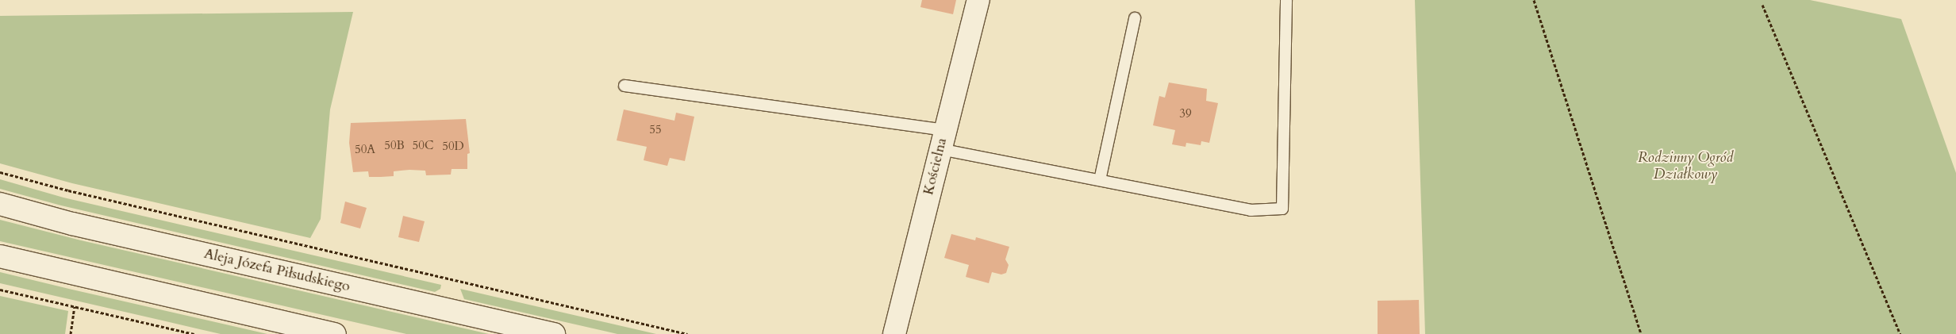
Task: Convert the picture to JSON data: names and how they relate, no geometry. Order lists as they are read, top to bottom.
{
  "streets": {
    "street": ["Kościelna", "Aleja Józefa Piłsudskiego"]
  },
  "parks": ["Rodzinny Ogród Działkowy"],
  "house_numbers": [
    "39",
    "55",
    "50B",
    "50C",
    "50D",
    "50A"
  ]
}
